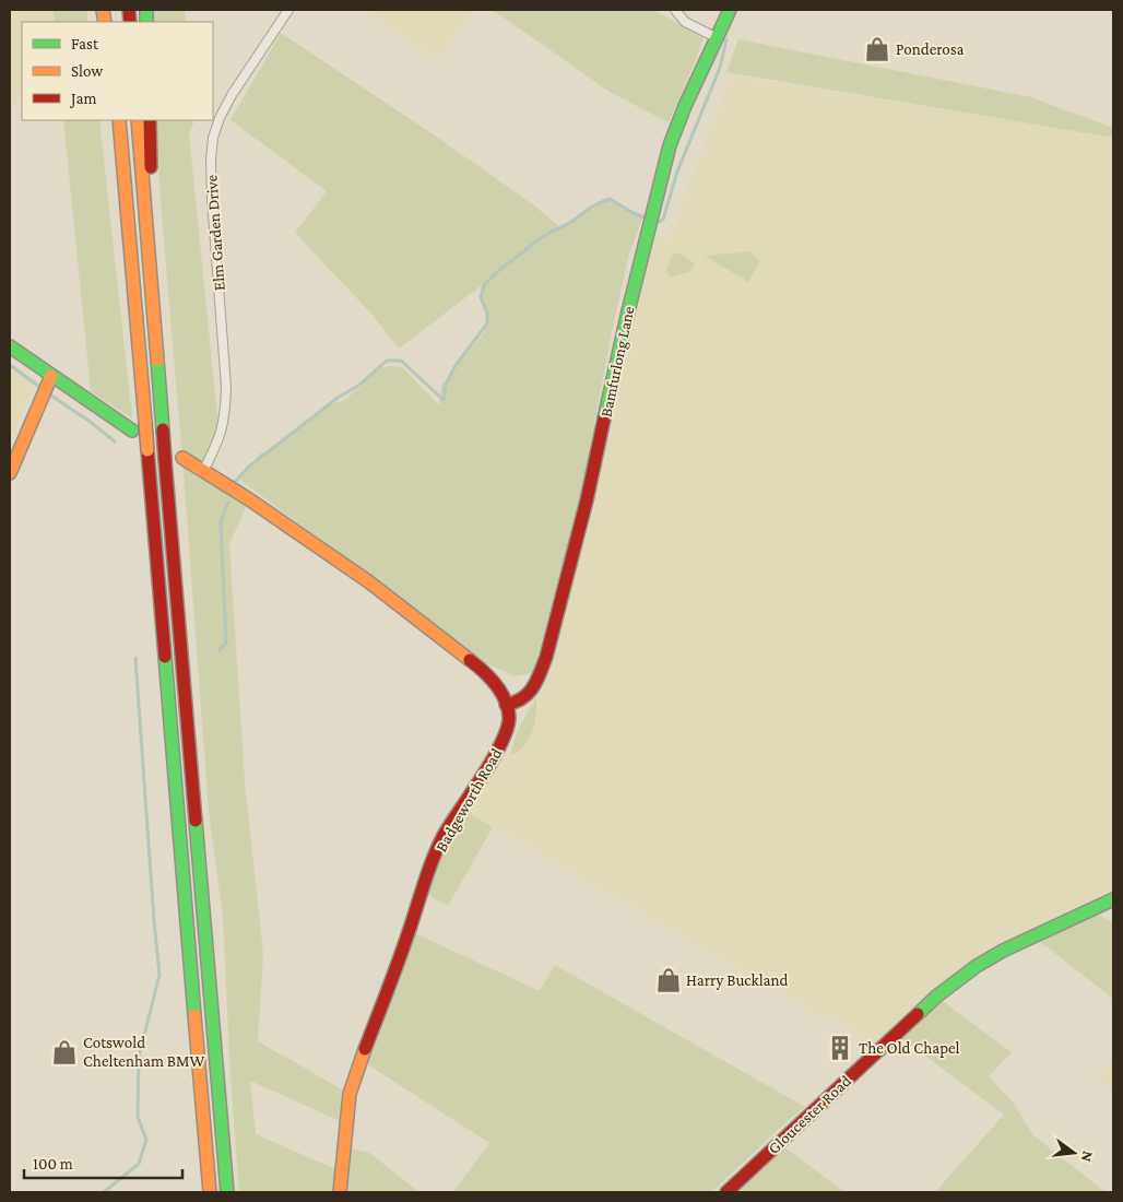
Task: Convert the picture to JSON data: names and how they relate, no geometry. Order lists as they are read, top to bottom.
{
  "streets": {
    "main road": ["Bamfurlong Lane", "Badgeworth Road", "Gloucester Road"],
    "street": ["Elm Garden Drive"]
  },
  "crossings": [
    ["Elm Garden Drive", "Badgeworth Road"],
    ["Bamfurlong Lane", "Badgeworth Road"]
  ],
  "places": {
    "shop": ["Ponderosa", "Harry Buckland", "Cotswold Cheltenham BMW"],
    "building": ["The Old Chapel"]
  },
  "legend": ["Fast", "Slow", "Jam"],
  "scale_bar": "100 m",
  "north": "right"
}
